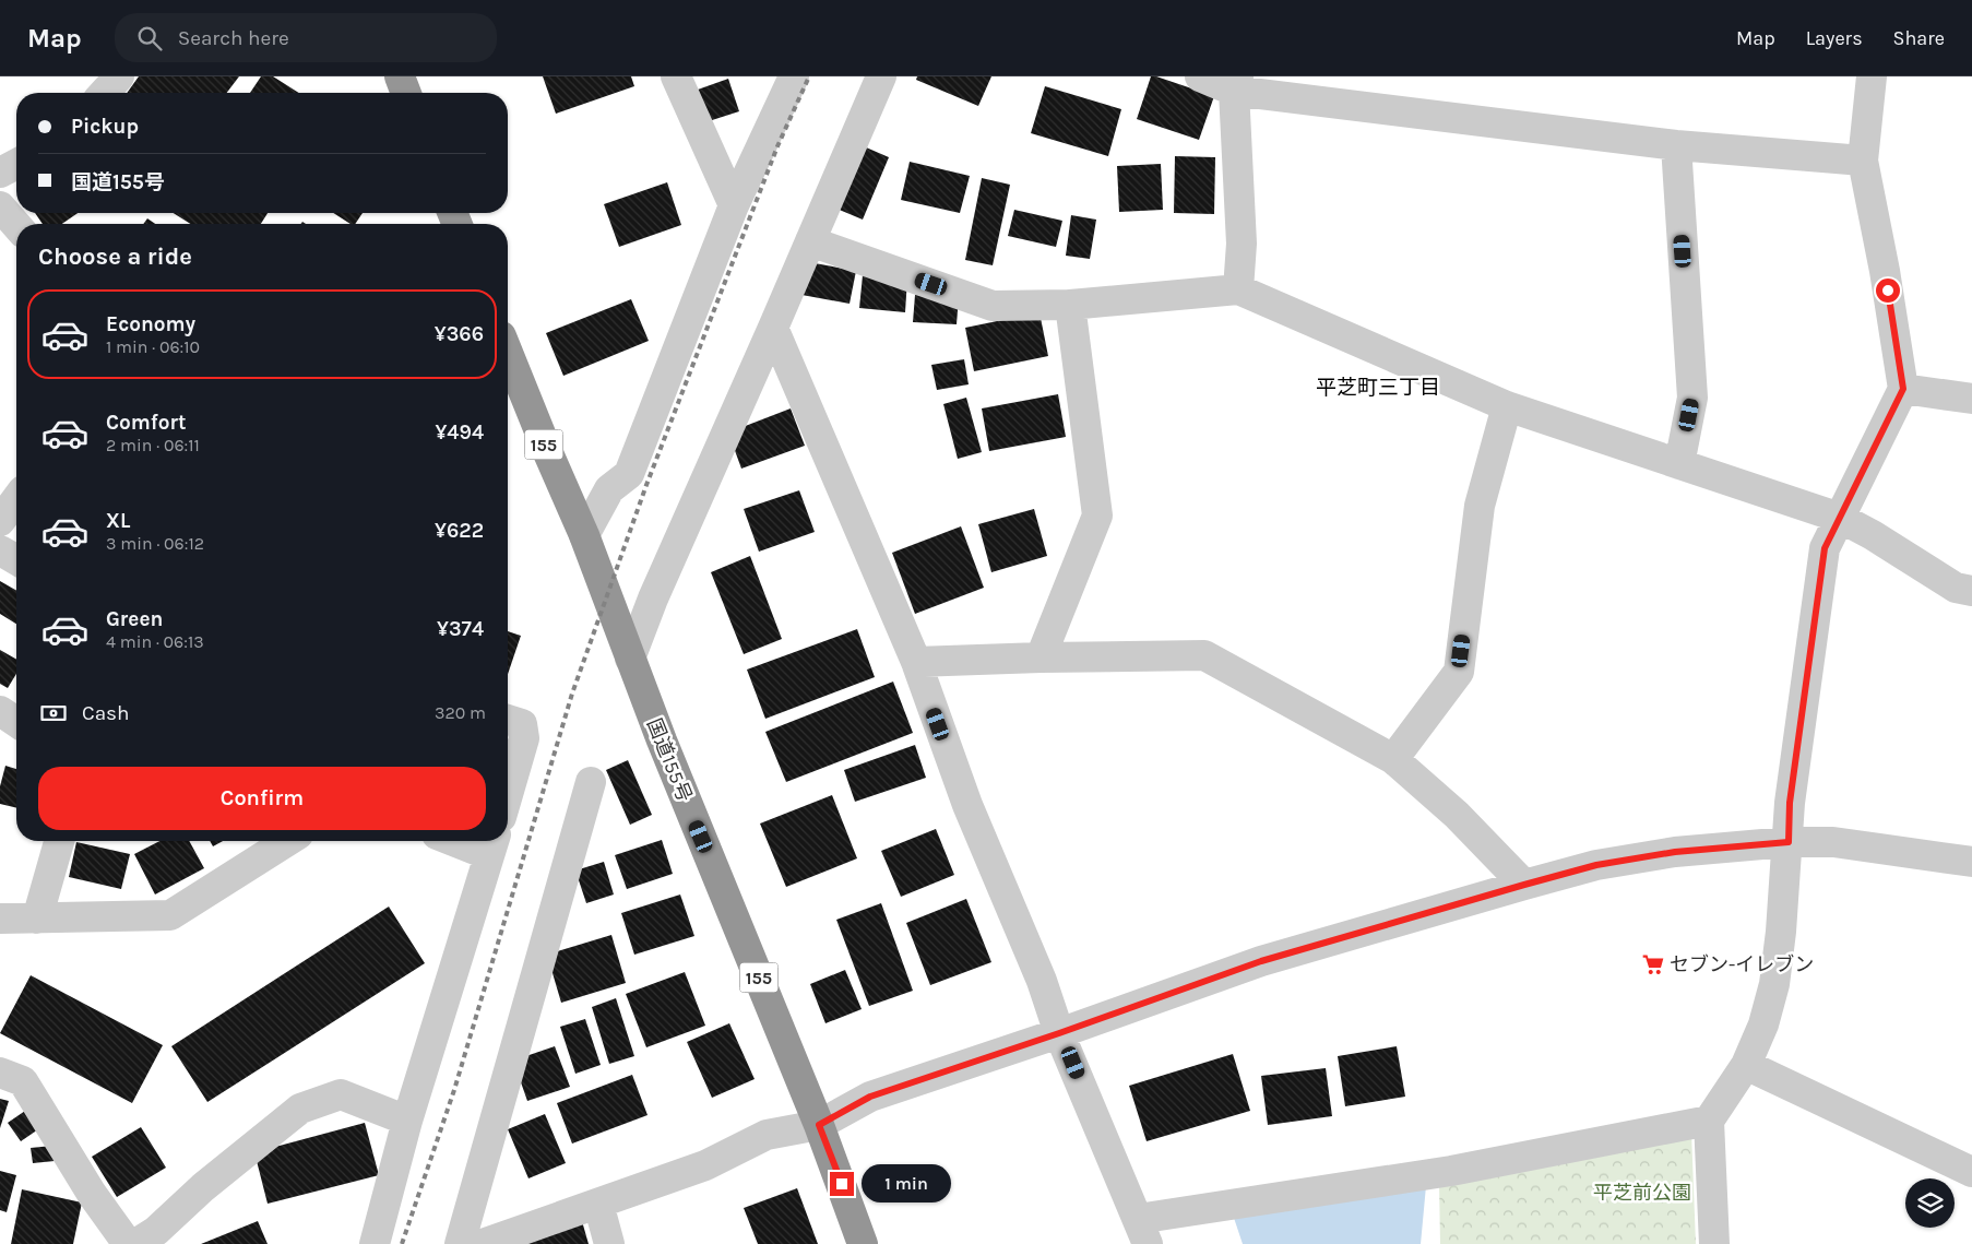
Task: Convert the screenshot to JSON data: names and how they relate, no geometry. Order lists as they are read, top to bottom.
{
  "streets": {
    "highway": ["155", "国道155号"]
  },
  "districts": ["平芝町三丁目"],
  "parks": ["平芝前公園"],
  "places": {
    "supermarket": ["セブン-イレブン"]
  },
  "page": {
    "header": "Map",
    "search": "Search here",
    "nav": ["Map", "Layers", "Share"],
    "banner": ["Pickup", "国道155号"],
    "heading": "Choose a ride",
    "list": [
      {
        "name": "Economy",
        "note": "1 min · 06:10",
        "value": "¥366"
      },
      {
        "name": "Comfort",
        "note": "2 min · 06:11",
        "value": "¥494"
      },
      {
        "name": "XL",
        "note": "3 min · 06:12",
        "value": "¥622"
      },
      {
        "name": "Green",
        "note": "4 min · 06:13",
        "value": "¥374"
      }
    ],
    "pay": ["Cash", "320 m"],
    "buttons": "Confirm",
    "bubble": "1 min"
  }
}
